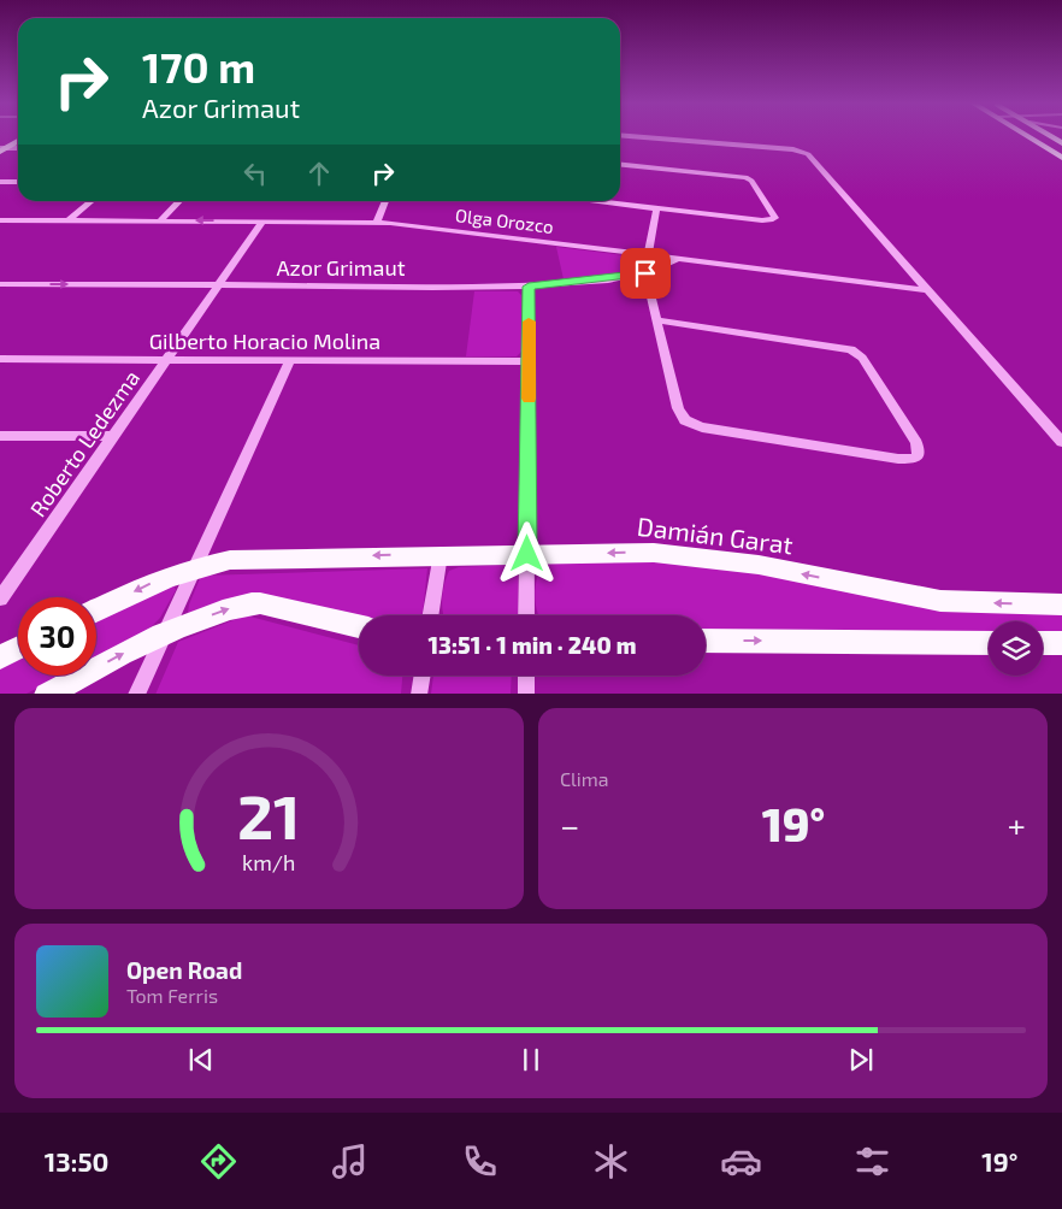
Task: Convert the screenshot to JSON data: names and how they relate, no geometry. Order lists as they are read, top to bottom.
{
  "streets": {
    "main road": ["Damián Garat"],
    "street": [
      "Olga Orozco",
      "Azor Grimaut",
      "Gilberto Horacio Molina",
      "Roberto Ledezma"
    ]
  },
  "crossings": [
    ["Olga Orozco", "Azor Grimaut"],
    ["Olga Orozco", "Roberto Ledezma"],
    ["Azor Grimaut", "Roberto Ledezma"],
    ["Gilberto Horacio Molina", "Roberto Ledezma"]
  ],
  "page": {
    "turn": ["170 m", "Azor Grimaut"],
    "limit": "30",
    "trip": "13:51 · 1 min · 240 m",
    "tile": "Clima",
    "heat": ["−", "19°", "+"],
    "song": ["Open Road", "Tom Ferris"],
    "tabs": ["13:50", "19°"],
    "gauge": ["21", "km/h"]
  }
}
